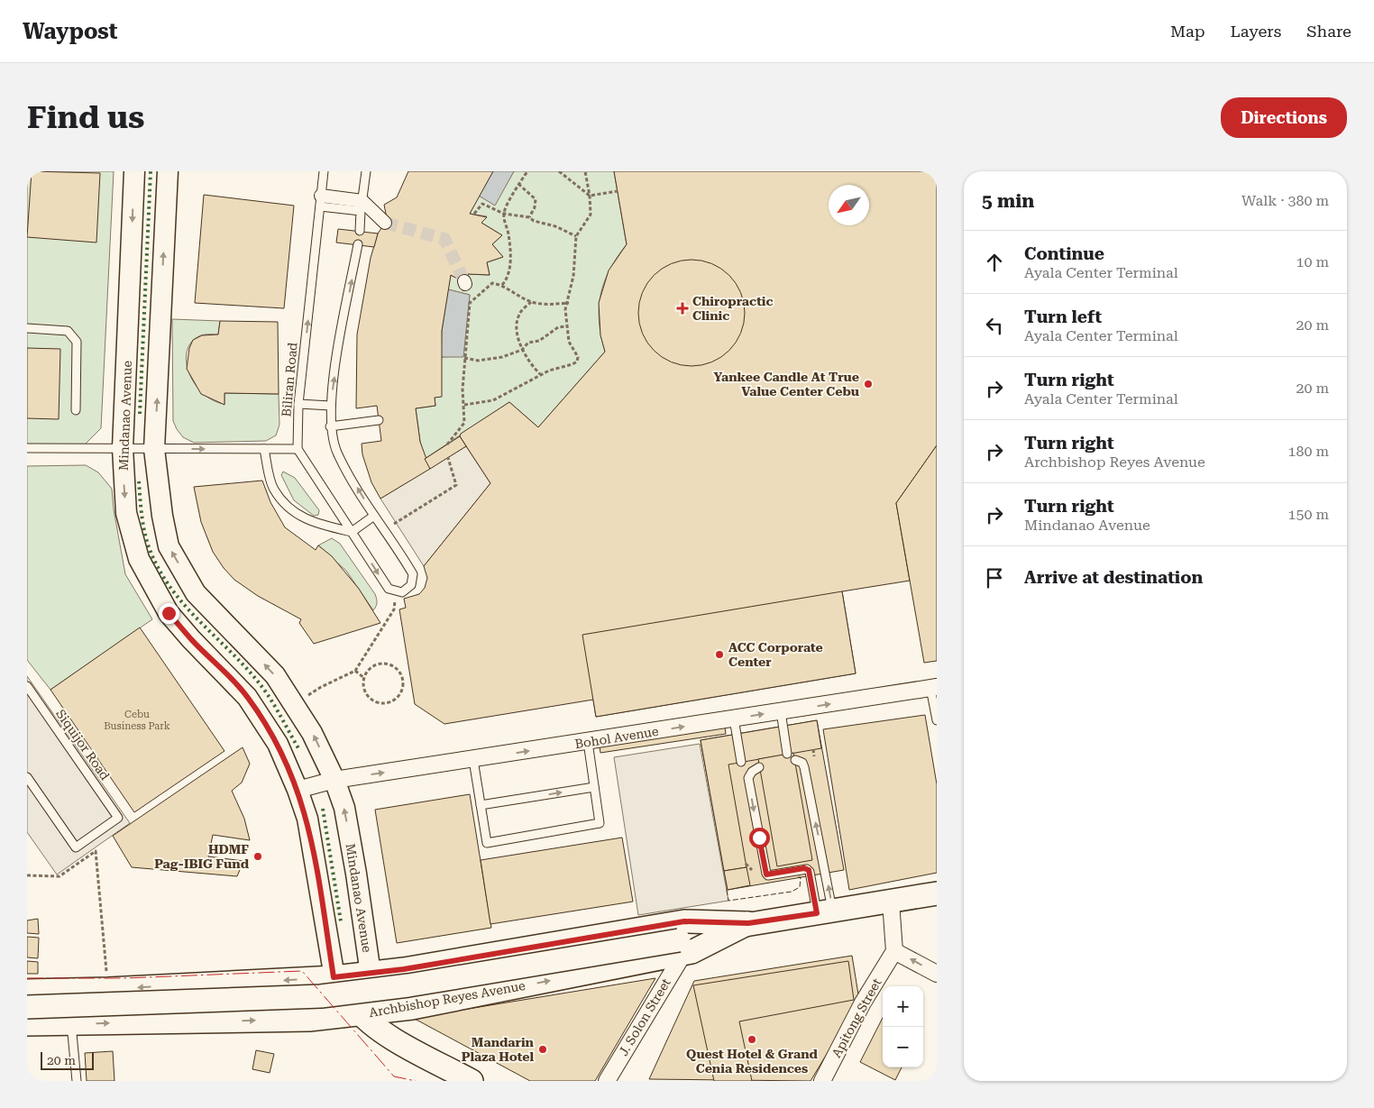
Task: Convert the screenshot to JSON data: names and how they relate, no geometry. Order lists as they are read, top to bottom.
{
  "streets": {
    "main road": ["Mindanao Avenue", "Archbishop Reyes Avenue"],
    "street": ["Bohol Avenue", "J. Solon Street", "Apitong Street"],
    "lane": ["Biliran Road", "Siquijor Road"]
  },
  "crossings": [
    ["Mindanao Avenue", "Bohol Avenue"],
    ["Mindanao Avenue", "Archbishop Reyes Avenue"],
    ["Archbishop Reyes Avenue", "J. Solon Street"]
  ],
  "one_way": ["Bohol Avenue"],
  "places": {
    "health": ["Chiropractic Clinic"],
    "other": [
      "Yankee Candle At True Value Center Cebu",
      "ACC Corporate Center",
      "HDMF Pag-IBIG Fund",
      "Quest Hotel & Grand Cenia Residences",
      "Mandarin Plaza Hotel"
    ]
  },
  "house_numbers": ["Cebu Business Park"],
  "scale_bar": "20 m",
  "north": "bottom left",
  "page": {
    "header": "Waypost",
    "nav": ["Map", "Layers", "Share"],
    "buttons": "Directions",
    "title": "Find us",
    "heading": ["5 min", "Walk · 380 m"],
    "list": [
      ["Continue", "Ayala Center Terminal", "10 m"],
      ["Turn left", "Ayala Center Terminal", "20 m"],
      ["Turn right", "Ayala Center Terminal", "20 m"],
      ["Turn right", "Archbishop Reyes Avenue", "180 m"],
      ["Turn right", "Mindanao Avenue", "150 m"],
      "Arrive at destination"
    ],
    "map_buttons": ["+", "−"],
    "scale": "20 m"
  }
}
